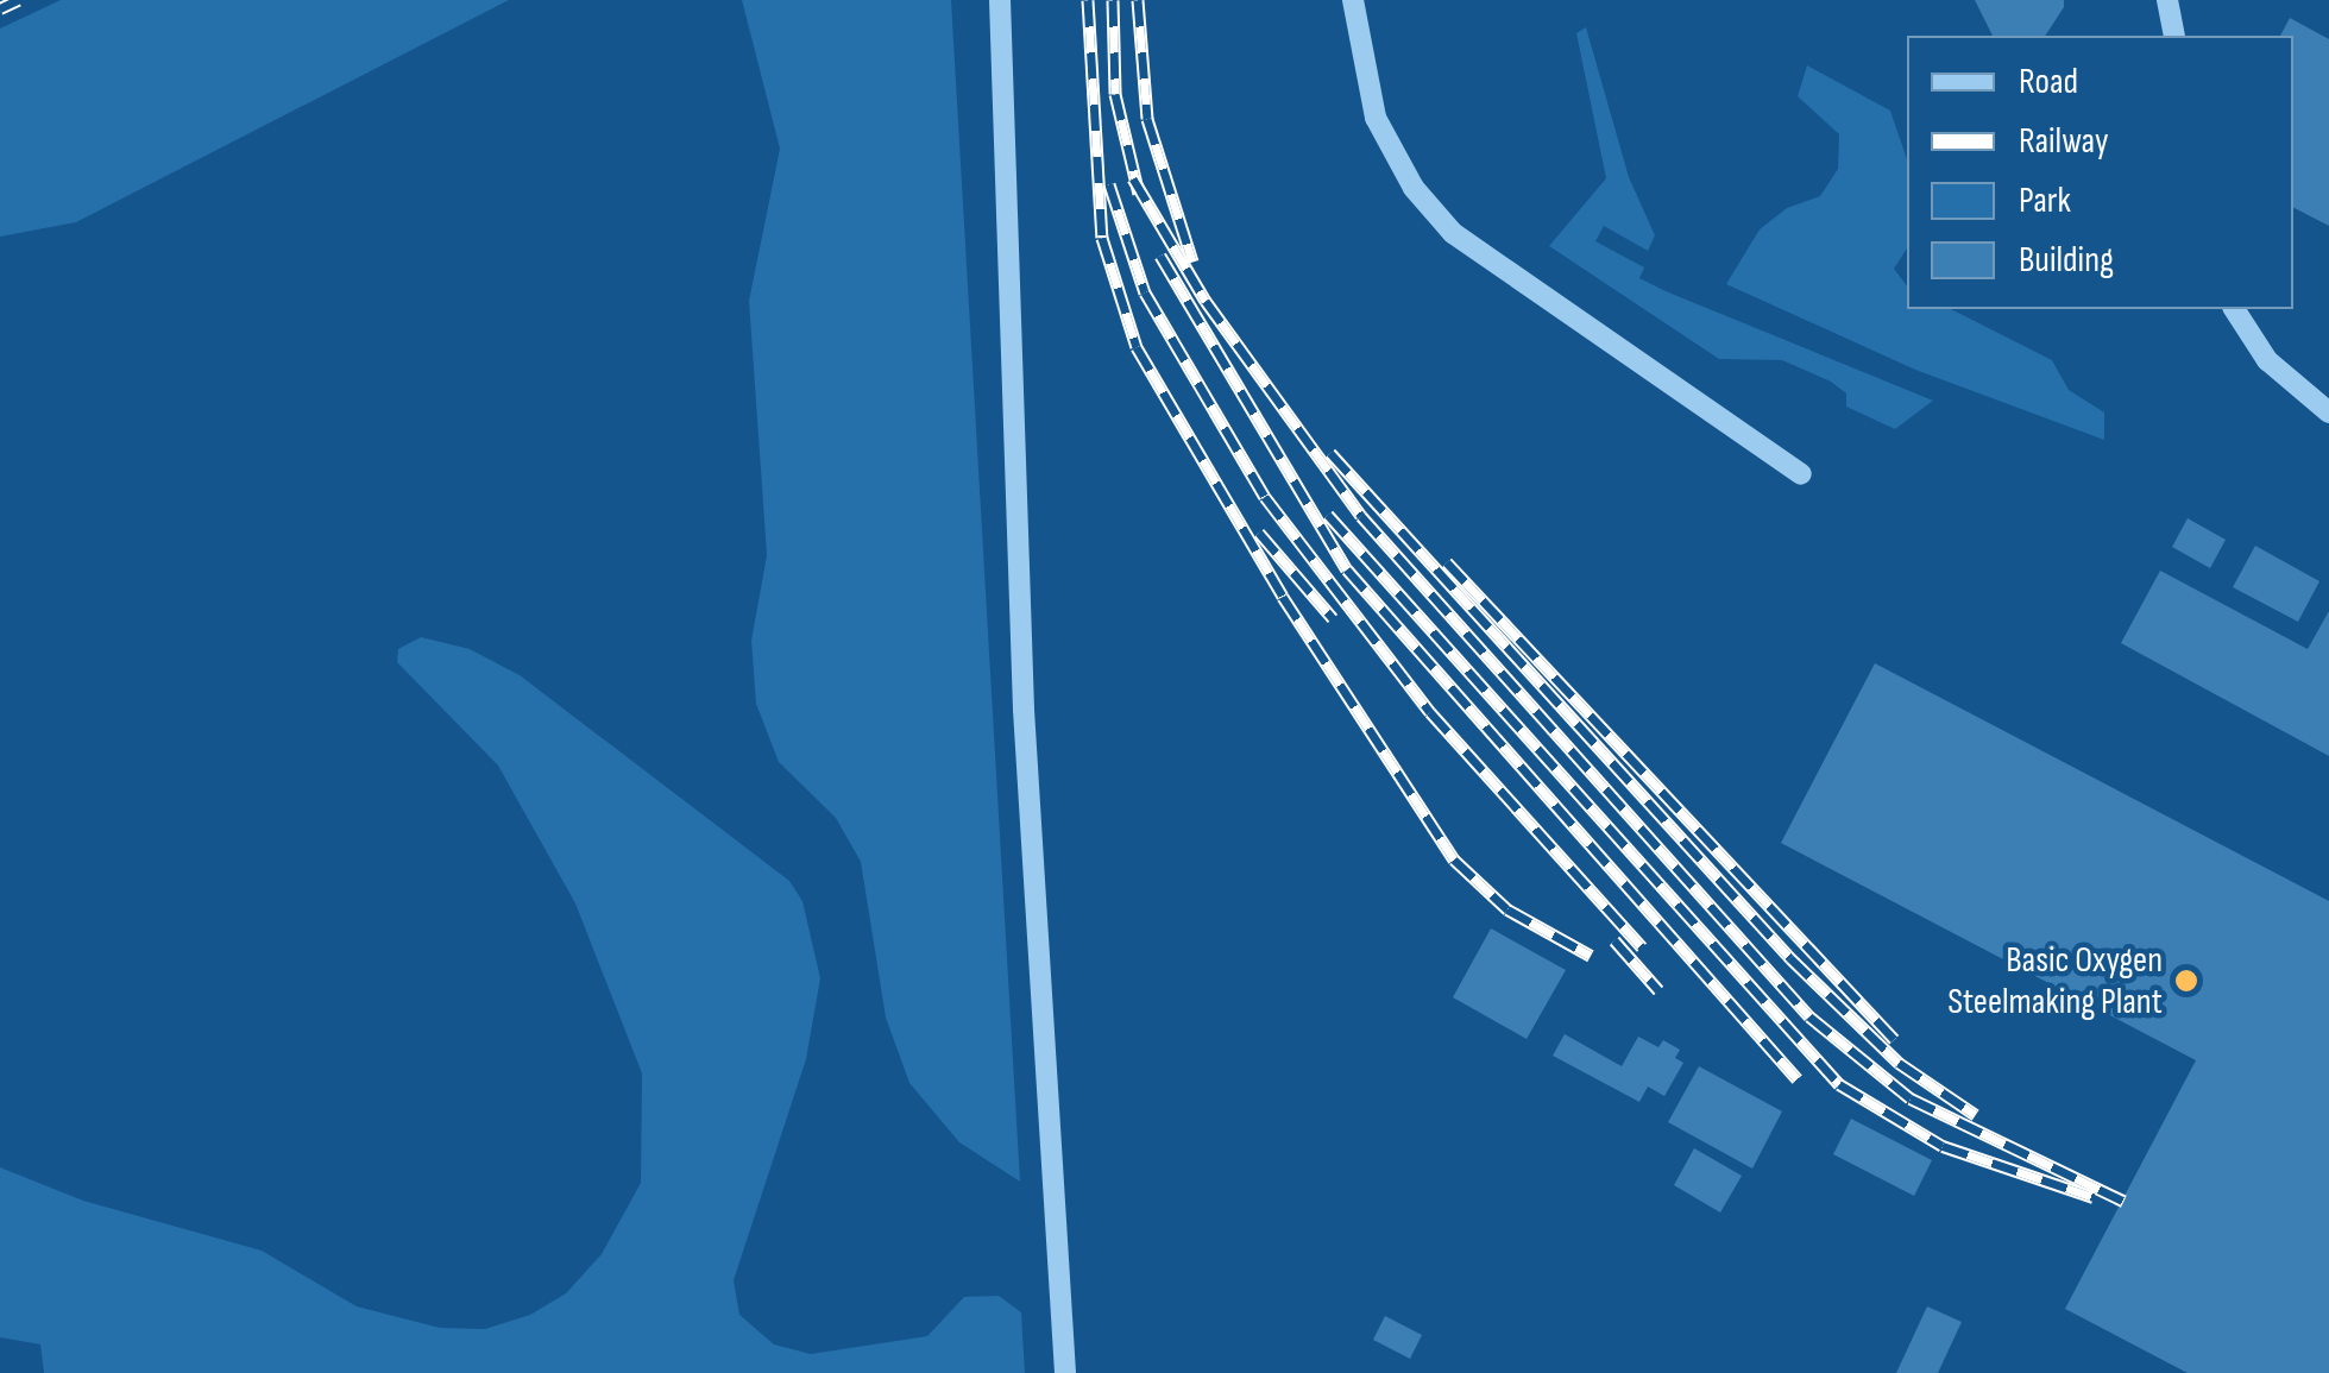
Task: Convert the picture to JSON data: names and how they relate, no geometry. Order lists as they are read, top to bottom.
{
  "places": ["Basic Oxygen Steelmaking Plant"],
  "legend": [
    "Road",
    "Railway",
    "Park",
    "Building"
  ]
}
